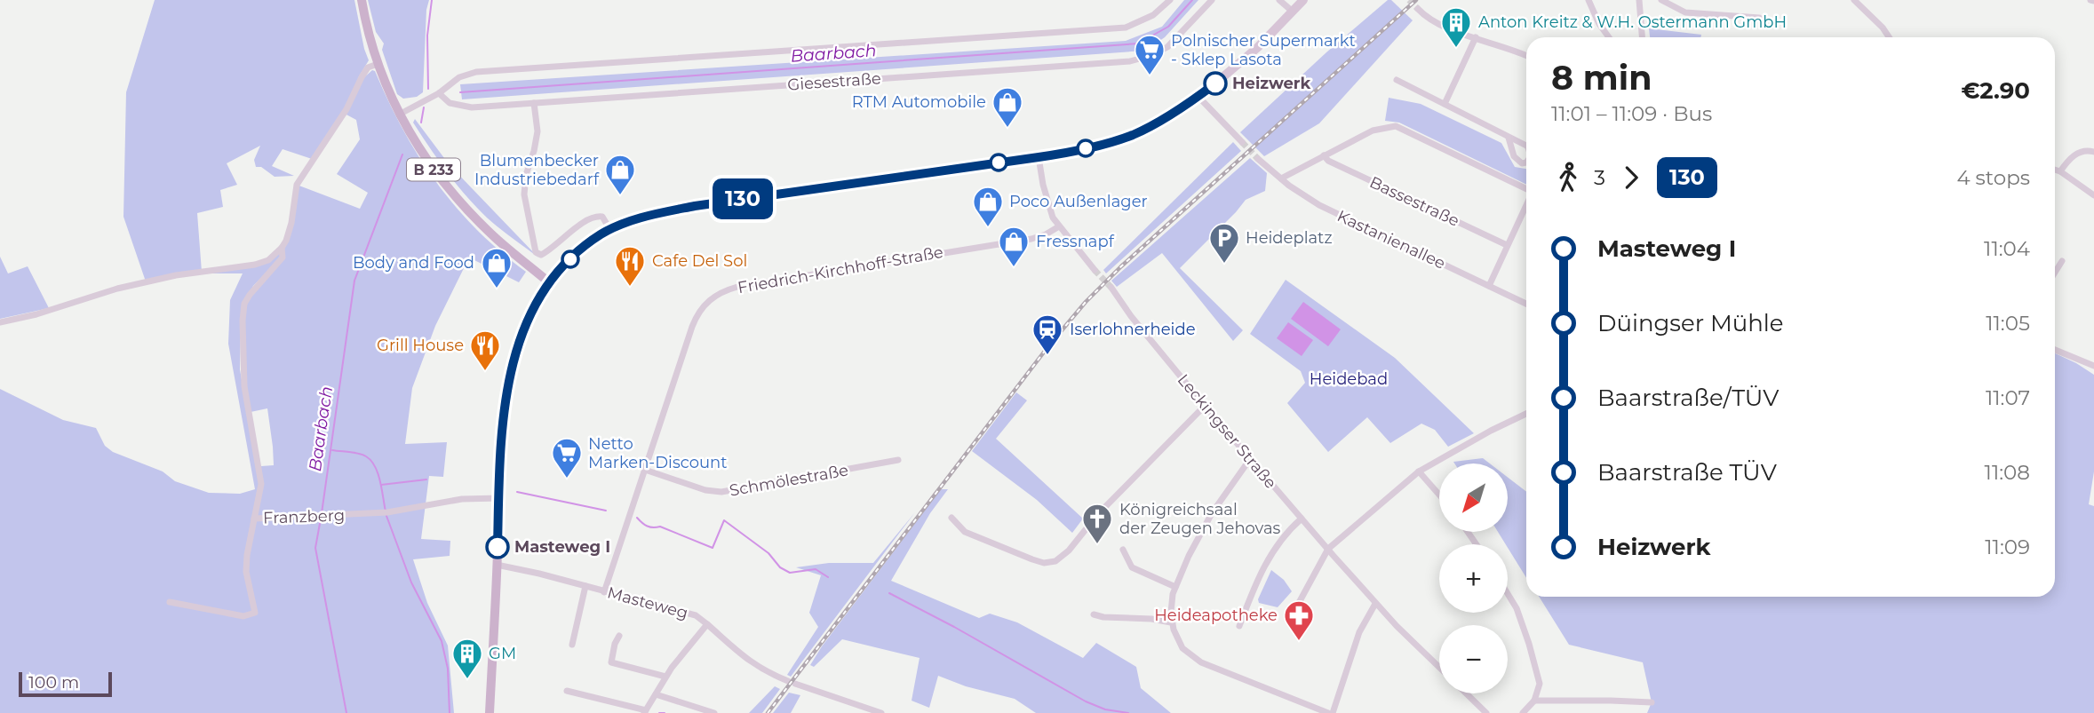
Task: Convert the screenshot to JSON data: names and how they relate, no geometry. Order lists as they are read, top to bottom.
{
  "streets": {
    "main road": ["B 233"],
    "street": [
      "Giesestraße",
      "Bassestraße",
      "Kastanienallee",
      "Friedrich-Kirchhoff-Straße",
      "Leckingser Straße",
      "Schmölestraße",
      "Franzberg",
      "Masteweg"
    ]
  },
  "crossings": [
    ["Friedrich-Kirchhoff-Straße", "Schmölestraße"],
    ["Friedrich-Kirchhoff-Straße", "Masteweg"]
  ],
  "water": ["Baarbach"],
  "parks": ["Heidebad"],
  "places": {
    "building": ["Anton Kreitz & W.H. Ostermann GmbH", "GM"],
    "supermarket": ["Polnischer Supermarkt - Sklep Lasota", "Netto Marken-Discount"],
    "other": ["Heizwerk", "Masteweg I"],
    "shop": [
      "RTM Automobile",
      "Blumenbecker Industriebedarf",
      "Poco Außenlager",
      "Fressnapf",
      "Body and Food"
    ],
    "parking": ["Heideplatz"],
    "restaurant": ["Cafe Del Sol", "Grill House"],
    "station": ["Iserlohnerheide"],
    "church": ["Königreichsaal der Zeugen Jehovas"],
    "pharmacy": ["Heideapotheke"]
  },
  "lines": ["bus line 130"],
  "scale_bar": "100 m",
  "north": "bottom left",
  "page": {
    "on_map": "130",
    "heading": ["8 min", "11:01 – 11:09 · Bus", "€2.90"],
    "legs": ["3", "130", "4 stops"],
    "list": [
      {
        "name": "Masteweg I",
        "value": "11:04"
      },
      {
        "name": "Düingser Mühle",
        "value": "11:05"
      },
      {
        "name": "Baarstraße/TÜV",
        "value": "11:07"
      },
      {
        "name": "Baarstraße TÜV",
        "value": "11:08"
      },
      {
        "name": "Heizwerk",
        "value": "11:09"
      }
    ],
    "map_buttons": ["+", "−"],
    "scale": "100 m"
  }
}
